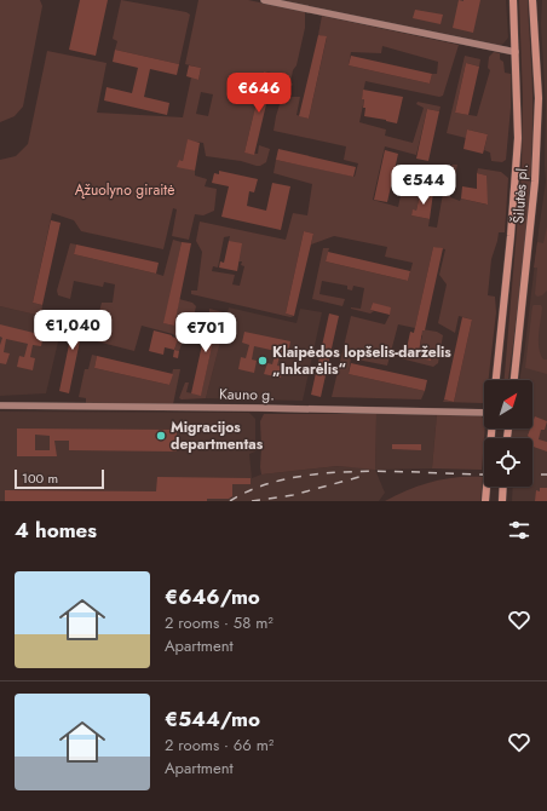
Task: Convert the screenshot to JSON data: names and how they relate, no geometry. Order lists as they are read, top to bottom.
{
  "streets": {
    "main road": ["Šilutės pl.", "Kauno g."]
  },
  "parks": ["Ąžuolyno giraitė"],
  "places": ["Klaipėdos lopšelis-darželis „Inkarėlis“", "Migracijos departmentas"],
  "scale_bar": "100 m",
  "north": "top right",
  "page": {
    "price": [
      "€646",
      "€544",
      "€1,040",
      "€701"
    ],
    "scale": "100 m",
    "heading": "4 homes",
    "list": [
      {
        "name": "€646/mo",
        "note": "2 rooms · 58 m² · Apartment"
      },
      {
        "name": "€544/mo",
        "note": "2 rooms · 66 m² · Apartment"
      }
    ]
  }
}
